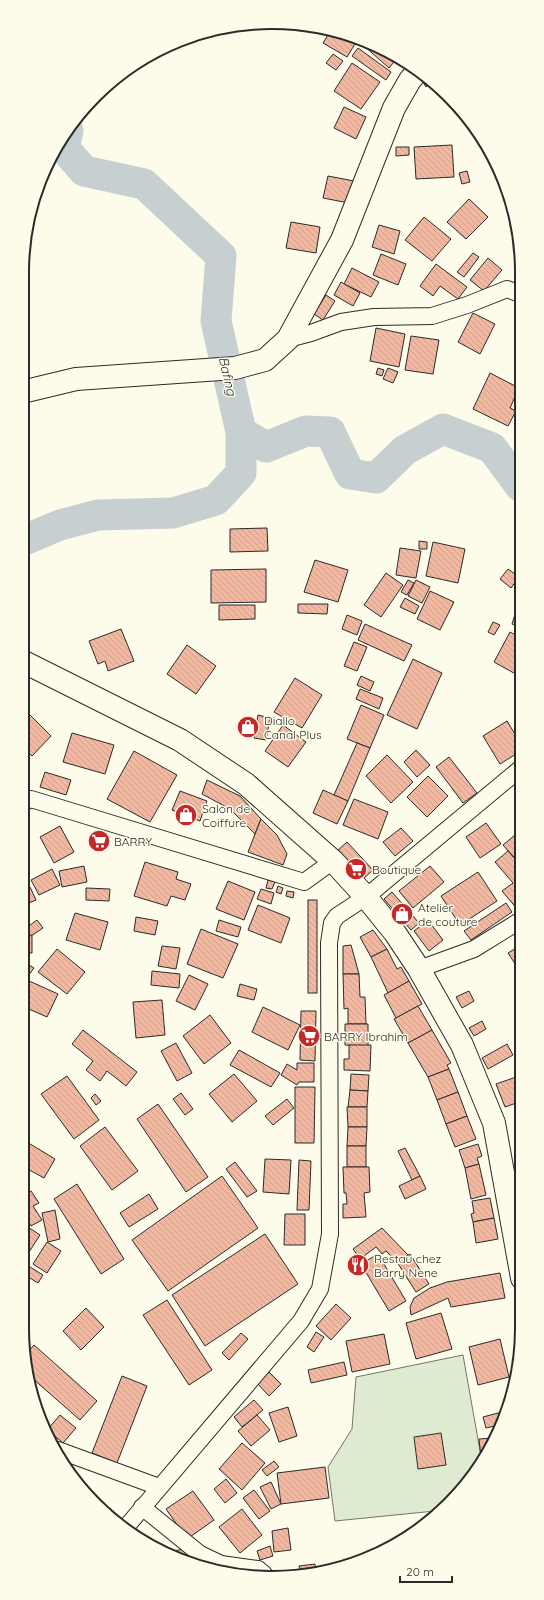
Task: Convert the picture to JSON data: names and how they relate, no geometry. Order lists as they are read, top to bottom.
{
  "water": ["Bafing"],
  "places": {
    "shop": ["Diallo Canal Plus", "Salon de Coiffure", "Atelier de couture"],
    "supermarket": ["BARRY", "Boutique", "BARRY Ibrahim"],
    "restaurant": ["Restau chez Barry Nene"]
  },
  "scale_bar": "20 m"
}
